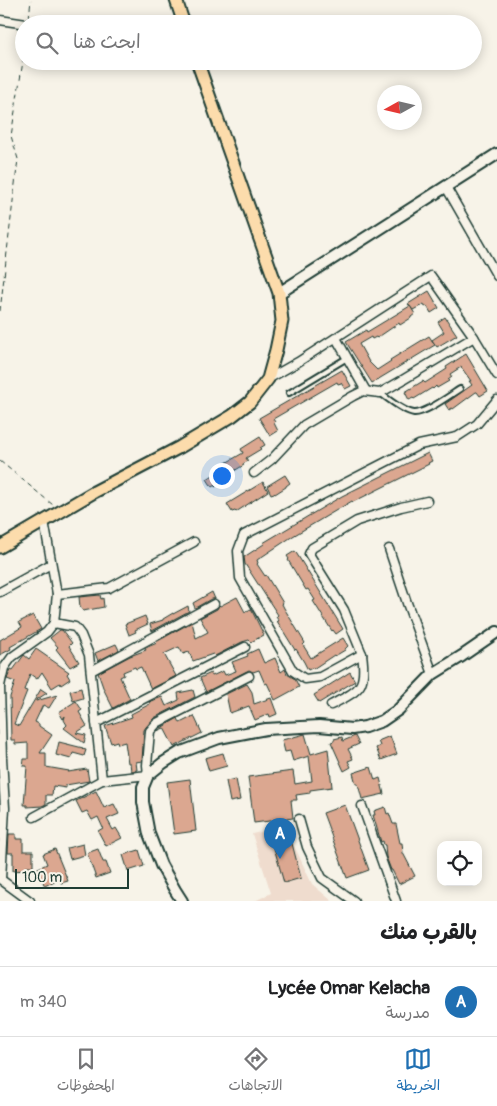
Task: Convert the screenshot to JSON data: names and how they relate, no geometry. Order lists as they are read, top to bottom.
{
  "scale_bar": "100 m",
  "north": "left",
  "page": {
    "search": "ابحث هنا",
    "pins": "A",
    "scale": "100 m",
    "heading": "بالقرب منك",
    "list": [
      {
        "mark": "A",
        "name": "Lycée Omar Kelacha",
        "note": "مدرسة",
        "value": "340 m"
      }
    ],
    "nav": ["الخريطة", "الاتجاهات", "المحفوظات"]
  }
}
